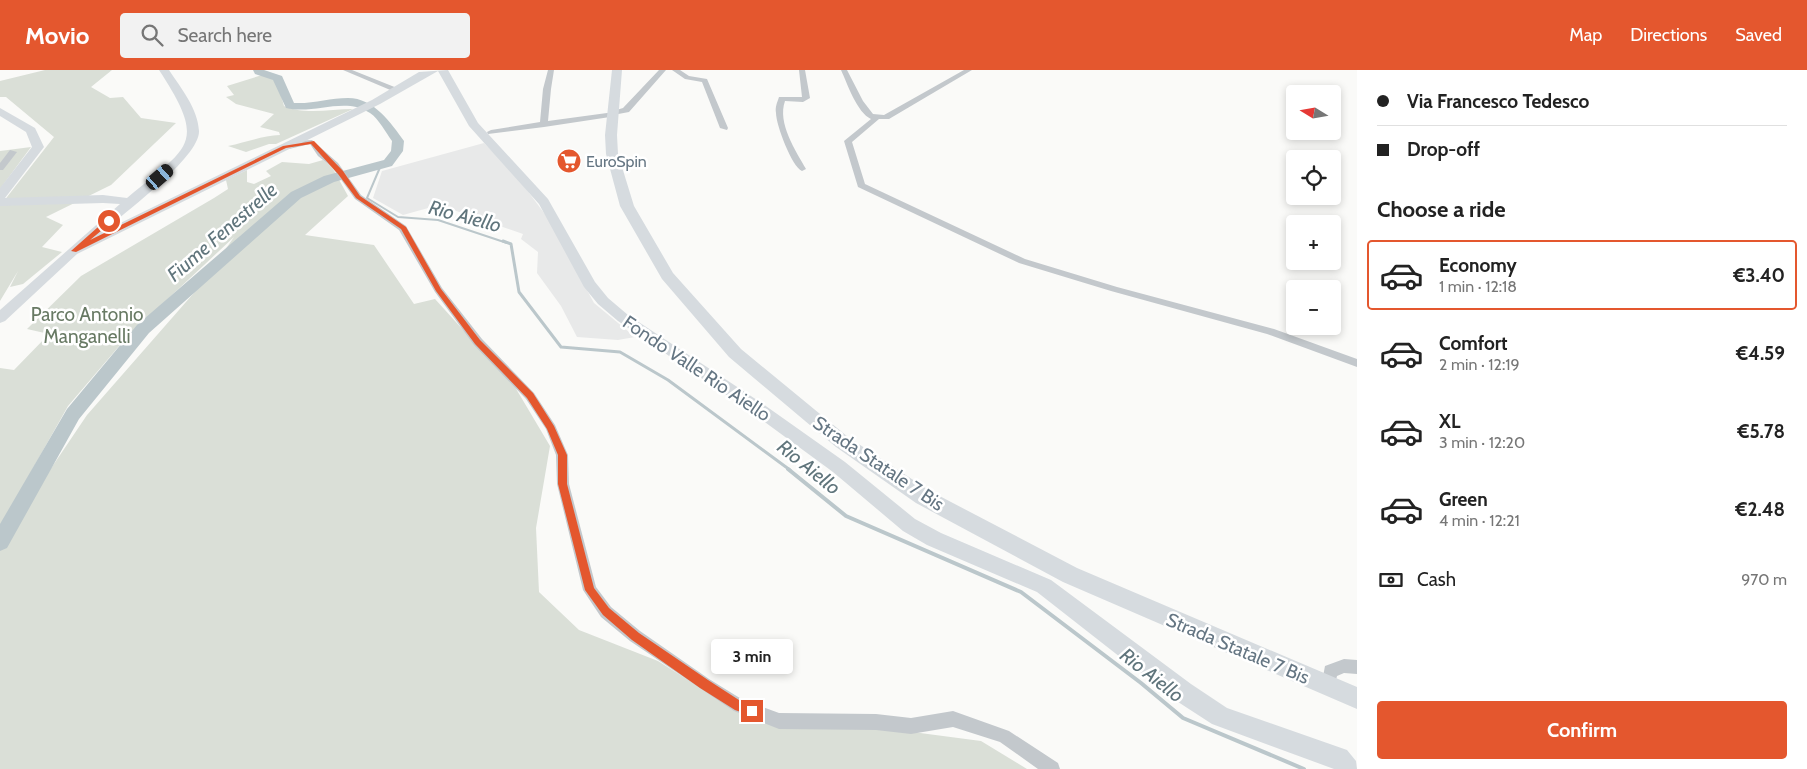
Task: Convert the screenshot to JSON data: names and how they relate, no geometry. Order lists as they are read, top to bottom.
{
  "streets": {
    "main road": ["Strada Statale 7 Bis"],
    "street": ["Fondo Valle Rio Aiello"]
  },
  "water": ["Rio Aiello", "Fiume Fenestrelle"],
  "parks": ["Parco Antonio Manganelli"],
  "places": {
    "supermarket": ["EuroSpin"]
  },
  "north": "left",
  "page": {
    "header": "Movio",
    "search": "Search here",
    "nav": ["Map", "Directions", "Saved"],
    "banner": ["Via Francesco Tedesco", "Drop-off"],
    "map_buttons": ["+", "−"],
    "heading": "Choose a ride",
    "list": [
      {
        "name": "Economy",
        "note": "1 min · 12:18",
        "value": "€3.40"
      },
      {
        "name": "Comfort",
        "note": "2 min · 12:19",
        "value": "€4.59"
      },
      {
        "name": "XL",
        "note": "3 min · 12:20",
        "value": "€5.78"
      },
      {
        "name": "Green",
        "note": "4 min · 12:21",
        "value": "€2.48"
      }
    ],
    "pay": ["Cash", "970 m"],
    "bubble": "3 min",
    "buttons": "Confirm"
  }
}
